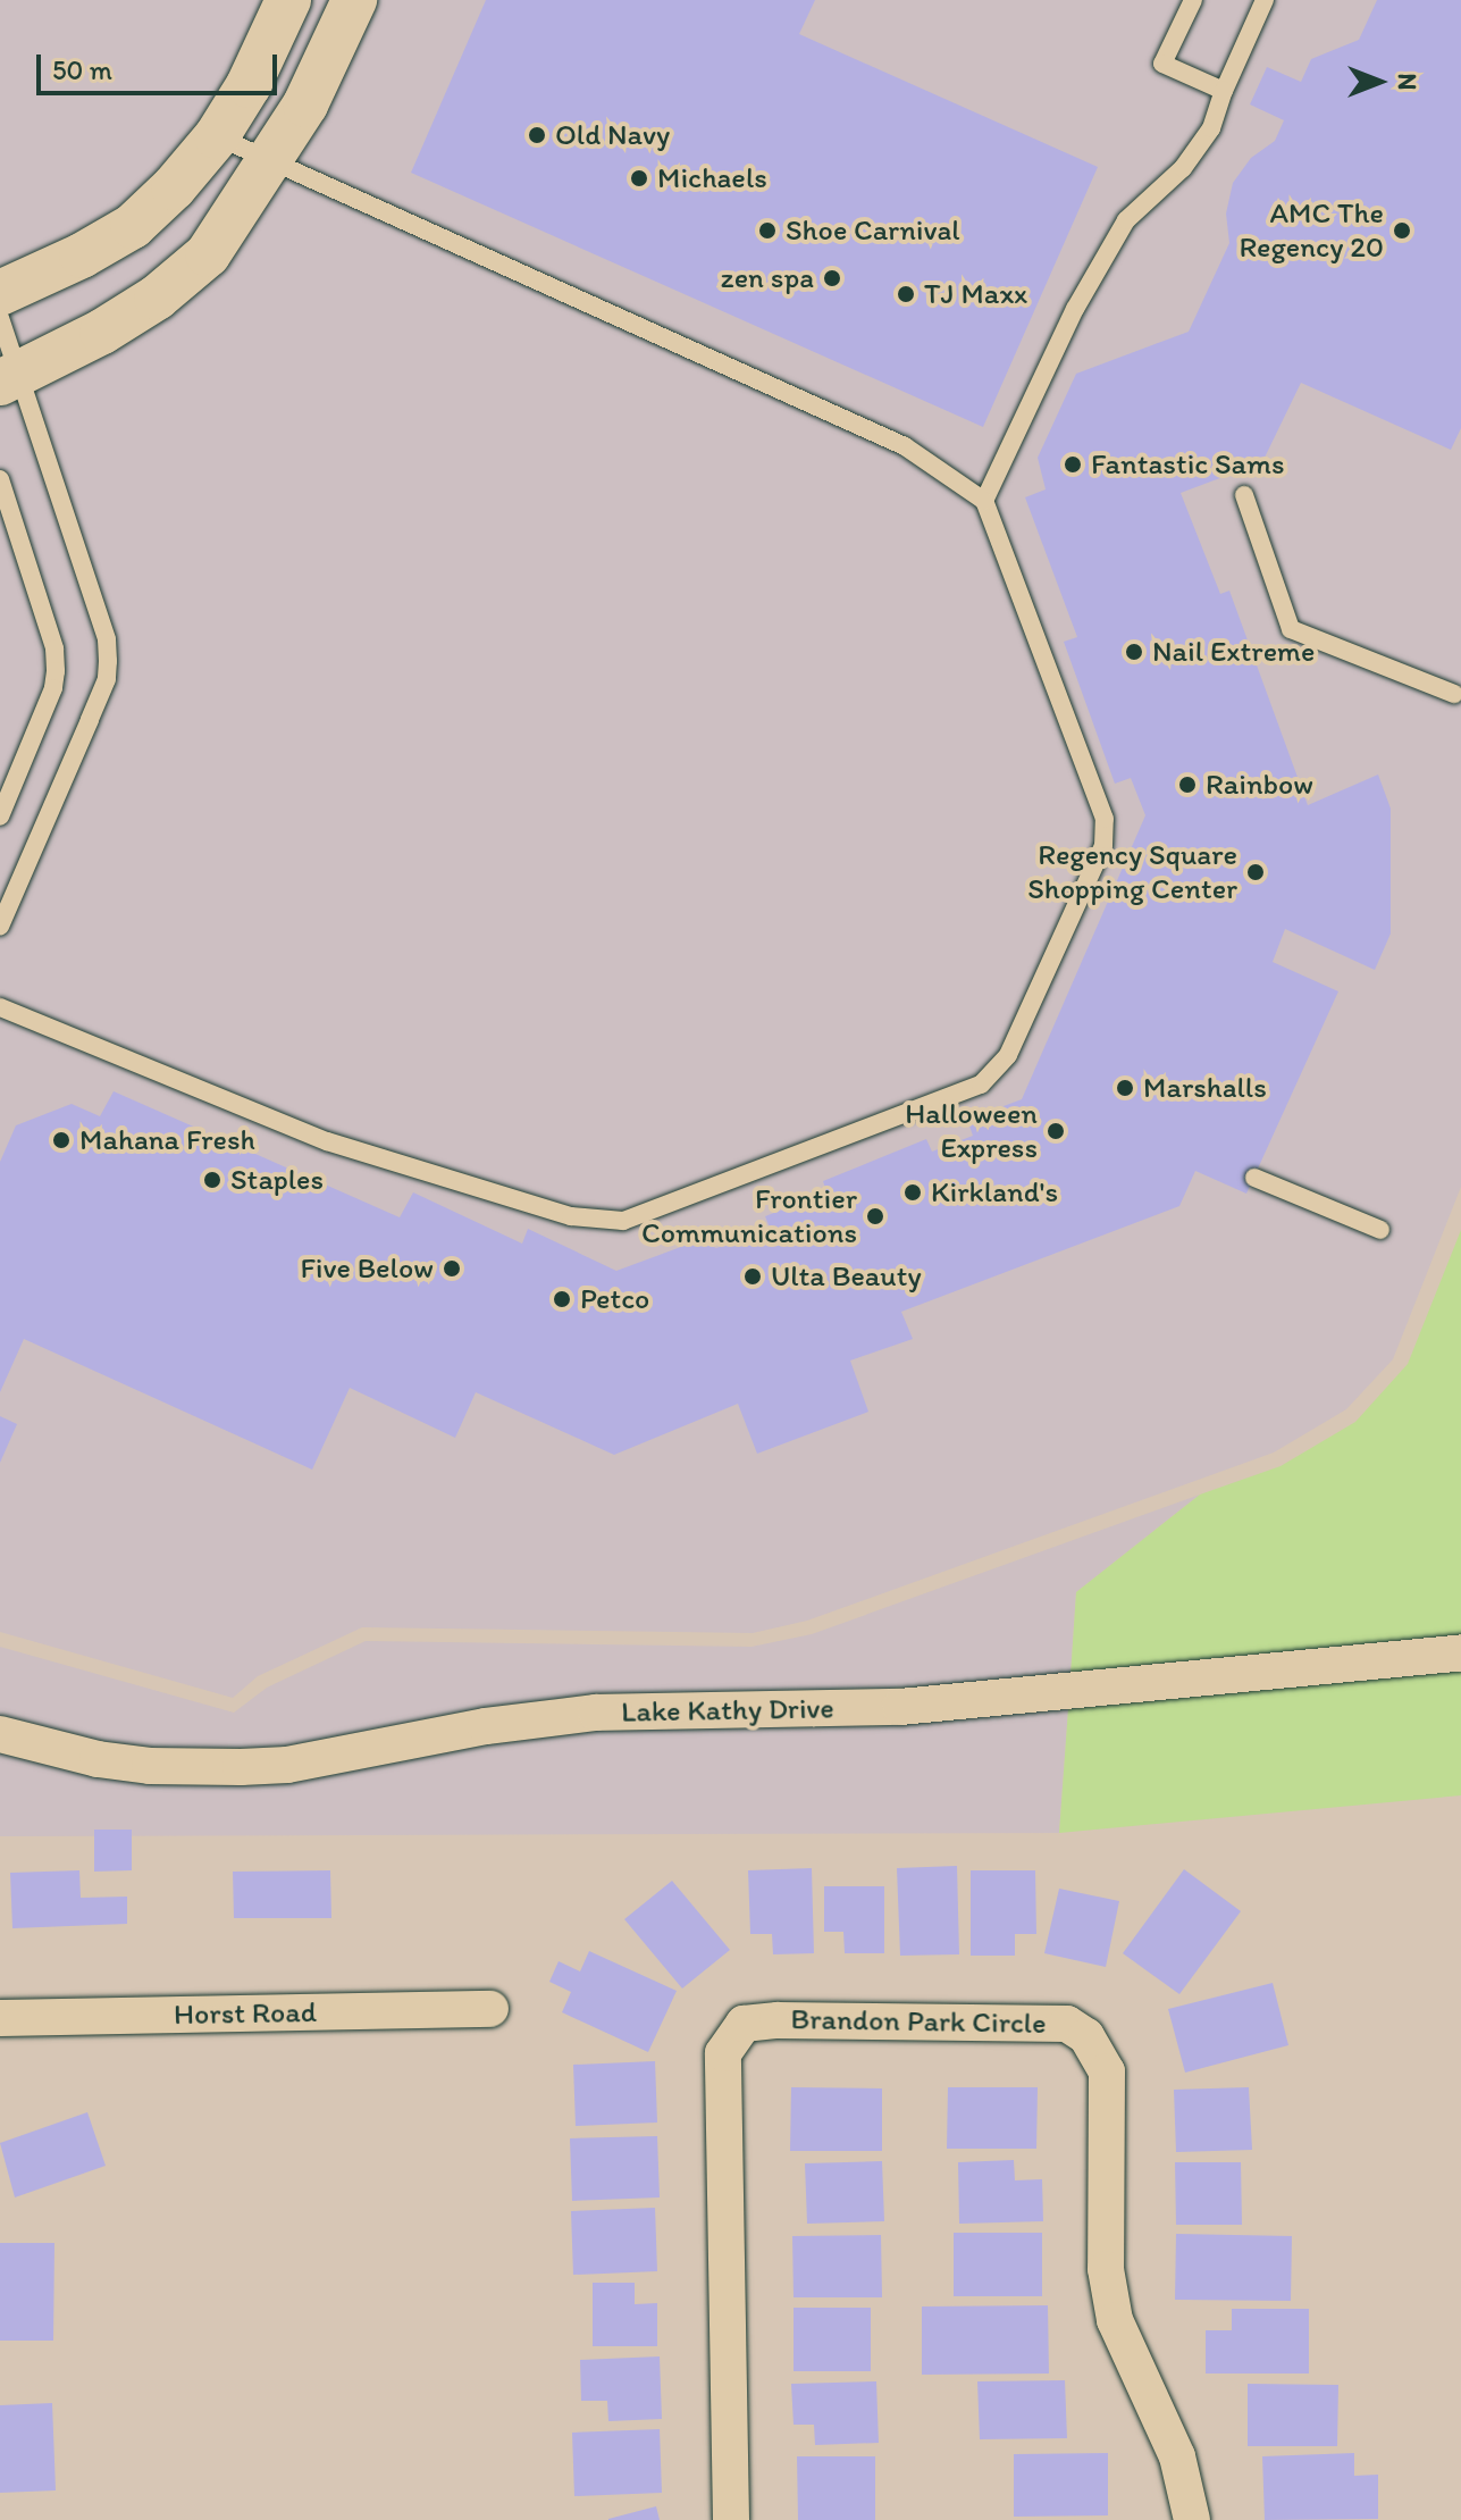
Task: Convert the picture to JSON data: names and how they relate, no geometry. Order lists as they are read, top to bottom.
{
  "streets": {
    "street": ["Lake Kathy Drive", "Horst Road", "Brandon Park Circle"]
  },
  "places": [
    "Old Navy",
    "Michaels",
    "Shoe Carnival",
    "AMC The Regency 20",
    "zen spa",
    "TJ Maxx",
    "Fantastic Sams",
    "Nail Extreme",
    "Rainbow",
    "Regency Square Shopping Center",
    "Marshalls",
    "Halloween Express",
    "Mahana Fresh",
    "Staples",
    "Kirkland's",
    "Frontier Communications",
    "Five Below",
    "Ulta Beauty",
    "Petco"
  ],
  "scale_bar": "50 m",
  "north": "right"
}
